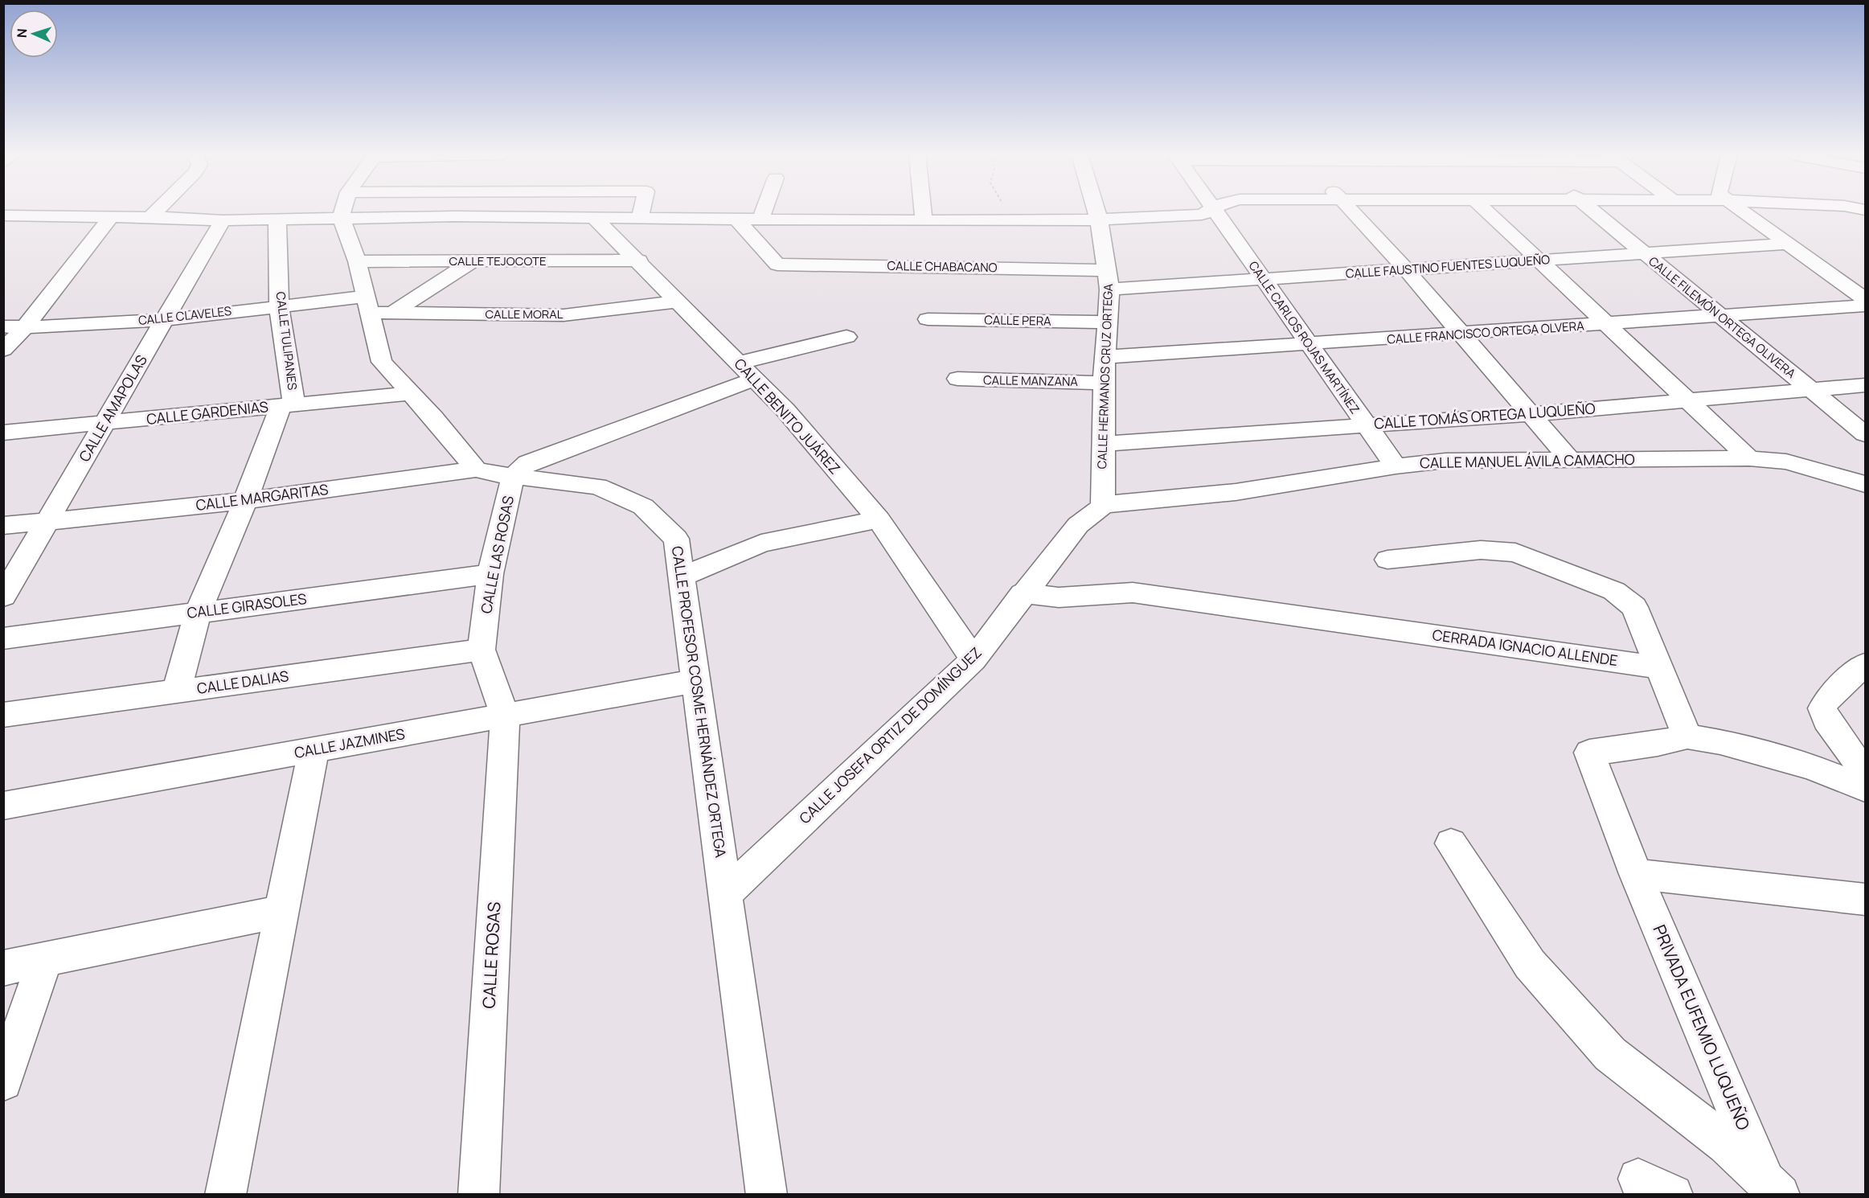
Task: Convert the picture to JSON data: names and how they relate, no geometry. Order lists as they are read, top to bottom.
{
  "streets": {
    "street": [
      "CALLE TEJOCOTE",
      "CALLE CHABACANO",
      "CALLE FAUSTINO FUENTES LUQUEÑO",
      "CALLE MORAL",
      "CALLE CLAVELES",
      "CALLE FILEMÓN ORTEGA OLIVERA",
      "CALLE PERA",
      "CALLE FRANCISCO ORTEGA OLVERA",
      "CALLE CARLOS ROJAS MARTÍNEZ",
      "CALLE TULIPANES",
      "CALLE HERMANOS CRUZ ORTEGA",
      "CALLE MANZANA",
      "CALLE AMAPOLAS",
      "CALLE GARDENIAS",
      "CALLE BENITO JUÁREZ",
      "CALLE TOMÁS ORTEGA LUQUEÑO",
      "CALLE MANUEL ÁVILA CAMACHO",
      "CALLE MARGARITAS",
      "CALLE LAS ROSAS",
      "CALLE GIRASOLES",
      "CERRADA IGNACIO ALLENDE",
      "CALLE DALIAS",
      "CALLE PROFESOR COSME HERNÁNDEZ ORTEGA",
      "CALLE JOSEFA ORTIZ DE DOMÍNGUEZ",
      "CALLE JAZMINES",
      "CALLE ROSAS",
      "PRIVADA EUFEMIO LUQUEÑO"
    ]
  },
  "crossings": [
    ["CALLE TEJOCOTE", "CALLE BENITO JUÁREZ"],
    ["CALLE CHABACANO", "CALLE FAUSTINO FUENTES LUQUEÑO"],
    ["CALLE CHABACANO", "CALLE HERMANOS CRUZ ORTEGA"],
    ["CALLE FAUSTINO FUENTES LUQUEÑO", "CALLE FILEMÓN ORTEGA OLIVERA"],
    ["CALLE FAUSTINO FUENTES LUQUEÑO", "CALLE CARLOS ROJAS MARTÍNEZ"],
    ["CALLE FAUSTINO FUENTES LUQUEÑO", "CALLE HERMANOS CRUZ ORTEGA"],
    ["CALLE MORAL", "CALLE CLAVELES"],
    ["CALLE MORAL", "CALLE BENITO JUÁREZ"],
    ["CALLE CLAVELES", "CALLE TULIPANES"],
    ["CALLE CLAVELES", "CALLE AMAPOLAS"],
    ["CALLE FILEMÓN ORTEGA OLIVERA", "CALLE FRANCISCO ORTEGA OLVERA"],
    ["CALLE FILEMÓN ORTEGA OLIVERA", "CALLE TOMÁS ORTEGA LUQUEÑO"],
    ["CALLE PERA", "CALLE HERMANOS CRUZ ORTEGA"],
    ["CALLE FRANCISCO ORTEGA OLVERA", "CALLE CARLOS ROJAS MARTÍNEZ"],
    ["CALLE FRANCISCO ORTEGA OLVERA", "CALLE HERMANOS CRUZ ORTEGA"],
    ["CALLE CARLOS ROJAS MARTÍNEZ", "CALLE TOMÁS ORTEGA LUQUEÑO"],
    ["CALLE CARLOS ROJAS MARTÍNEZ", "CALLE MANUEL ÁVILA CAMACHO"],
    ["CALLE TULIPANES", "CALLE GARDENIAS"],
    ["CALLE TULIPANES", "CALLE MARGARITAS"],
    ["CALLE TULIPANES", "CALLE GIRASOLES"],
    ["CALLE TULIPANES", "CALLE DALIAS"],
    ["CALLE HERMANOS CRUZ ORTEGA", "CALLE MANZANA"],
    ["CALLE HERMANOS CRUZ ORTEGA", "CALLE TOMÁS ORTEGA LUQUEÑO"],
    ["CALLE HERMANOS CRUZ ORTEGA", "CALLE MANUEL ÁVILA CAMACHO"],
    ["CALLE HERMANOS CRUZ ORTEGA", "CALLE JOSEFA ORTIZ DE DOMÍNGUEZ"],
    ["CALLE AMAPOLAS", "CALLE GARDENIAS"],
    ["CALLE AMAPOLAS", "CALLE MARGARITAS"],
    ["CALLE BENITO JUÁREZ", "CALLE JOSEFA ORTIZ DE DOMÍNGUEZ"],
    ["CALLE MANUEL ÁVILA CAMACHO", "CALLE JOSEFA ORTIZ DE DOMÍNGUEZ"],
    ["CALLE MARGARITAS", "CALLE PROFESOR COSME HERNÁNDEZ ORTEGA"],
    ["CALLE LAS ROSAS", "CALLE GIRASOLES"],
    ["CALLE LAS ROSAS", "CALLE DALIAS"],
    ["CALLE LAS ROSAS", "CALLE PROFESOR COSME HERNÁNDEZ ORTEGA"],
    ["CALLE LAS ROSAS", "CALLE JAZMINES"],
    ["CALLE LAS ROSAS", "CALLE ROSAS"],
    ["CERRADA IGNACIO ALLENDE", "CALLE JOSEFA ORTIZ DE DOMÍNGUEZ"],
    ["CALLE PROFESOR COSME HERNÁNDEZ ORTEGA", "CALLE JOSEFA ORTIZ DE DOMÍNGUEZ"],
    ["CALLE PROFESOR COSME HERNÁNDEZ ORTEGA", "CALLE JAZMINES"],
    ["CALLE JAZMINES", "CALLE ROSAS"]
  ],
  "north": "left"
}
